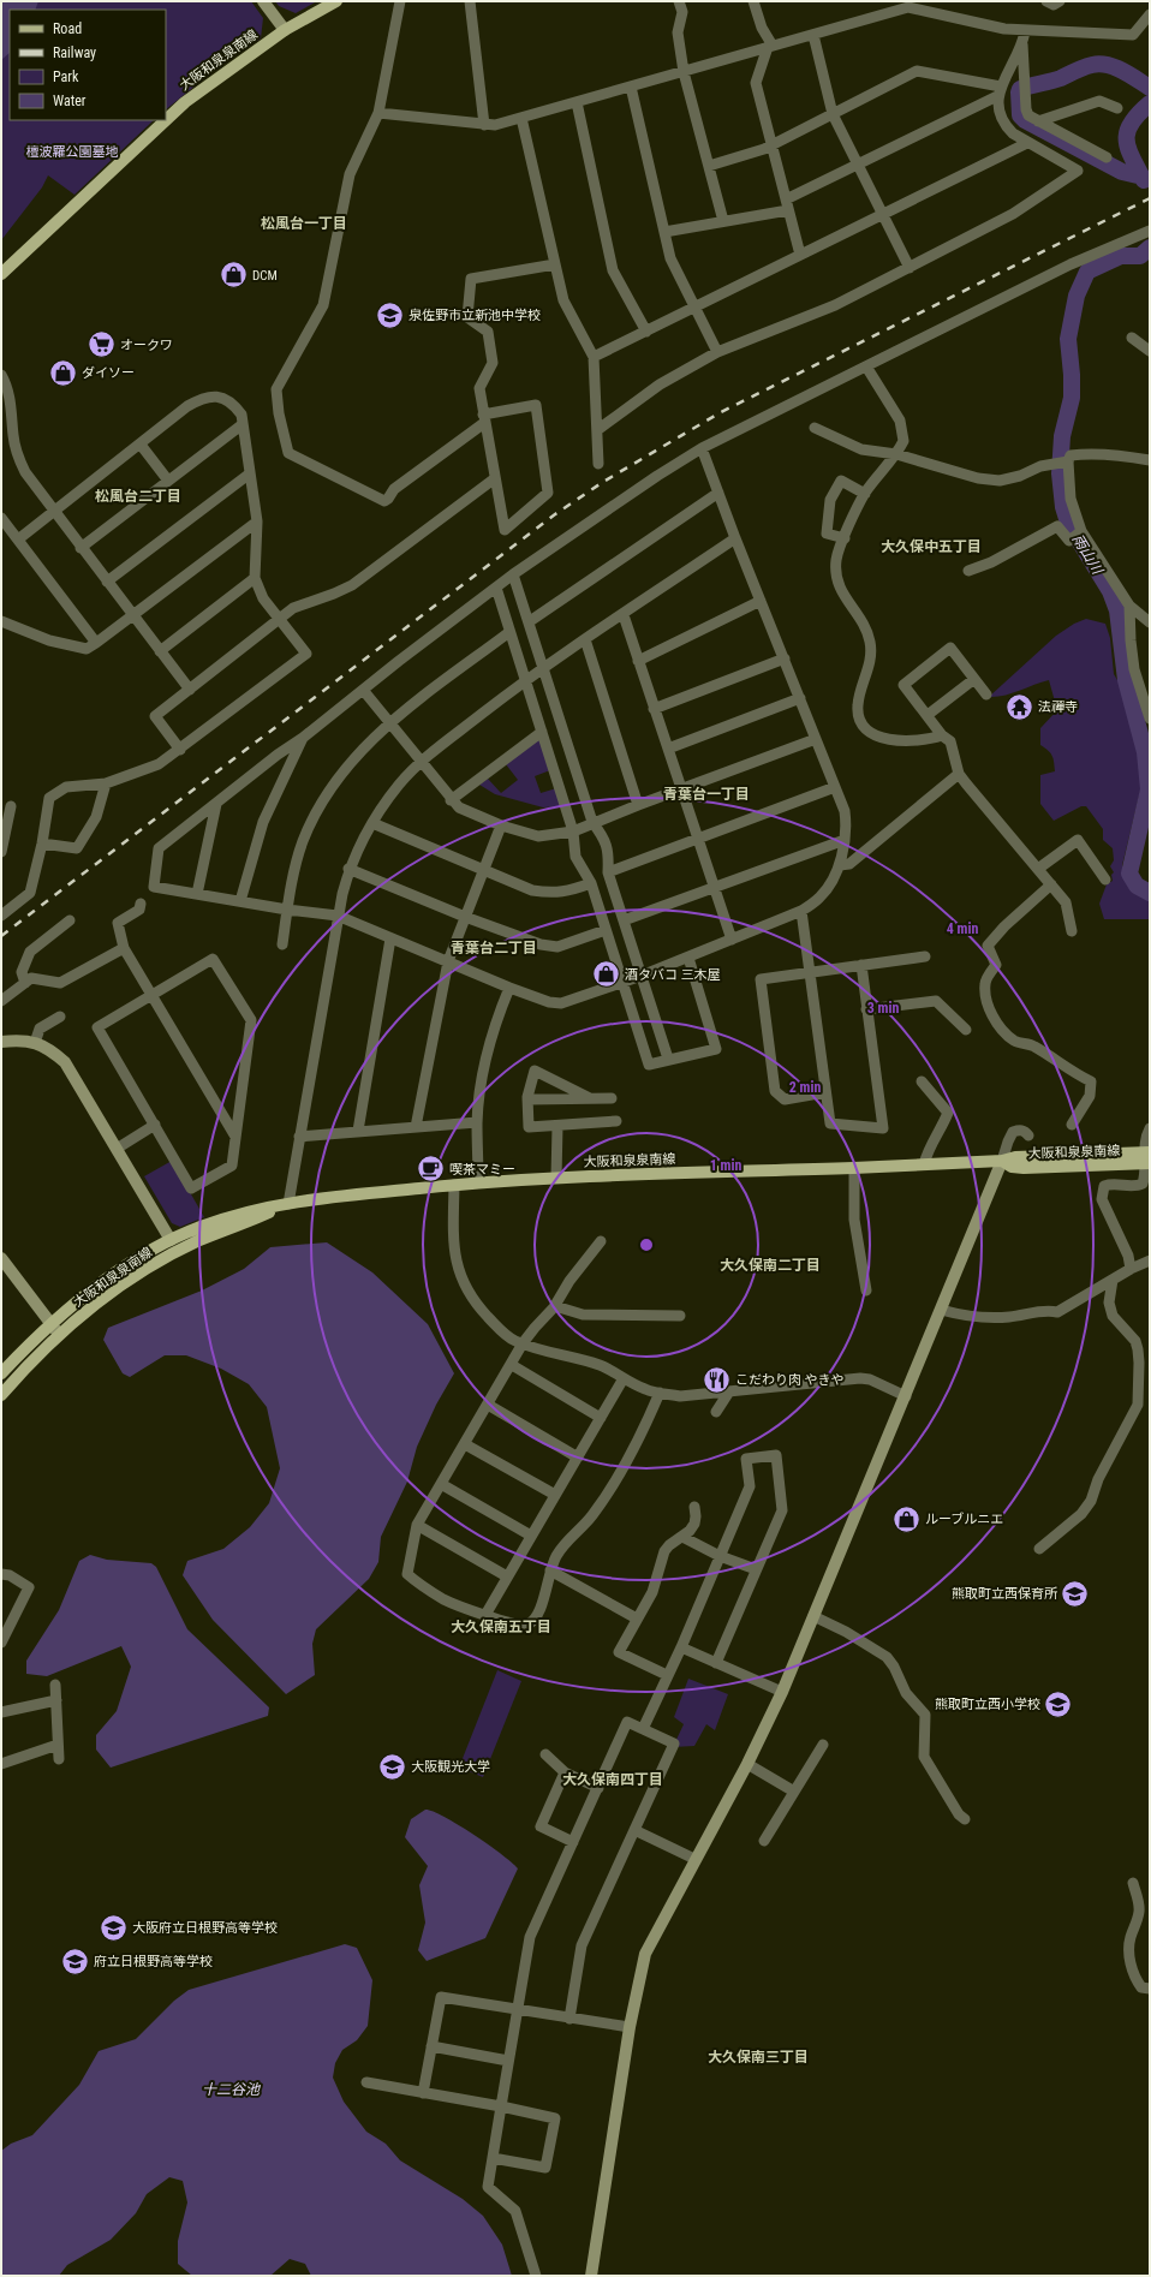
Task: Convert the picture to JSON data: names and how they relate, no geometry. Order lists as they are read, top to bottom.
{
  "streets": {
    "main road": ["大阪和泉泉南線"]
  },
  "districts": [
    "松風台一丁目",
    "松風台二丁目",
    "大久保中五丁目",
    "青葉台一丁目",
    "青葉台二丁目",
    "大久保南二丁目",
    "大久保南五丁目",
    "大久保南四丁目",
    "大久保南三丁目"
  ],
  "water": ["雨山川", "十二谷池"],
  "parks": ["檀波羅公園墓地"],
  "places": {
    "shop": [
      "DCM",
      "ダイソー",
      "酒タバコ 三木屋",
      "ルーブルニエ"
    ],
    "school or university": [
      "泉佐野市立新池中学校",
      "熊取町立西保育所",
      "熊取町立西小学校",
      "大阪観光大学",
      "大阪府立日根野高等学校",
      "府立日根野高等学校"
    ],
    "supermarket": ["オークワ"],
    "temple": ["法禪寺"],
    "cafe": ["喫茶マミー"],
    "restaurant": ["こだわり肉 やきや"]
  },
  "legend": [
    "Road",
    "Railway",
    "Park",
    "Water"
  ],
  "rings": [
    "4 min",
    "3 min",
    "2 min",
    "1 min"
  ]
}
